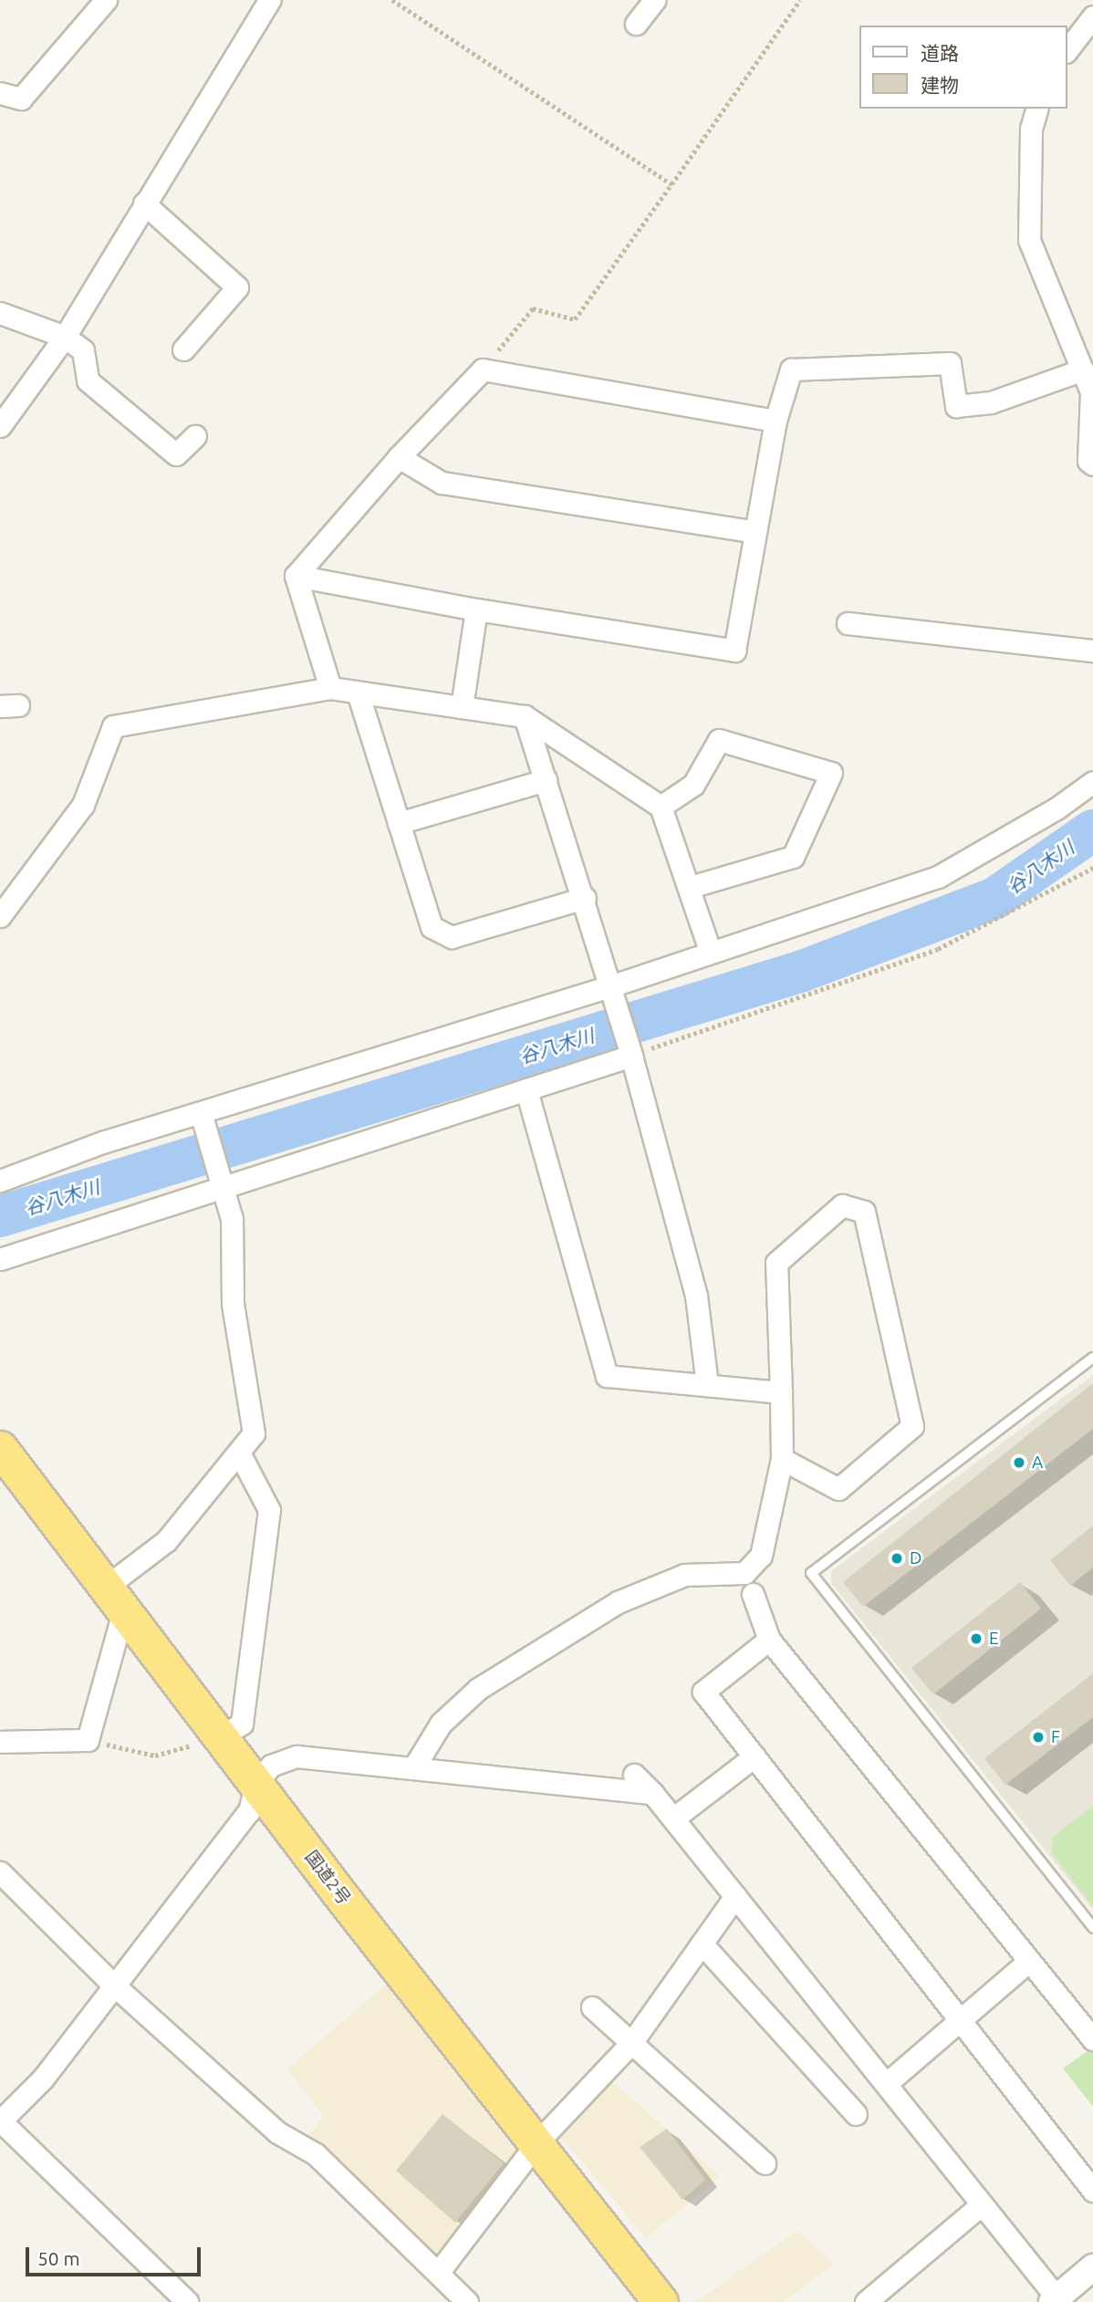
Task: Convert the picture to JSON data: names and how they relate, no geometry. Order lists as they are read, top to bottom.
{
  "streets": {
    "highway": ["国道2号"]
  },
  "water": ["谷八木川"],
  "places": [
    "A",
    "D",
    "E",
    "F"
  ],
  "legend": ["道路", "建物"],
  "scale_bar": "50 m"
}
